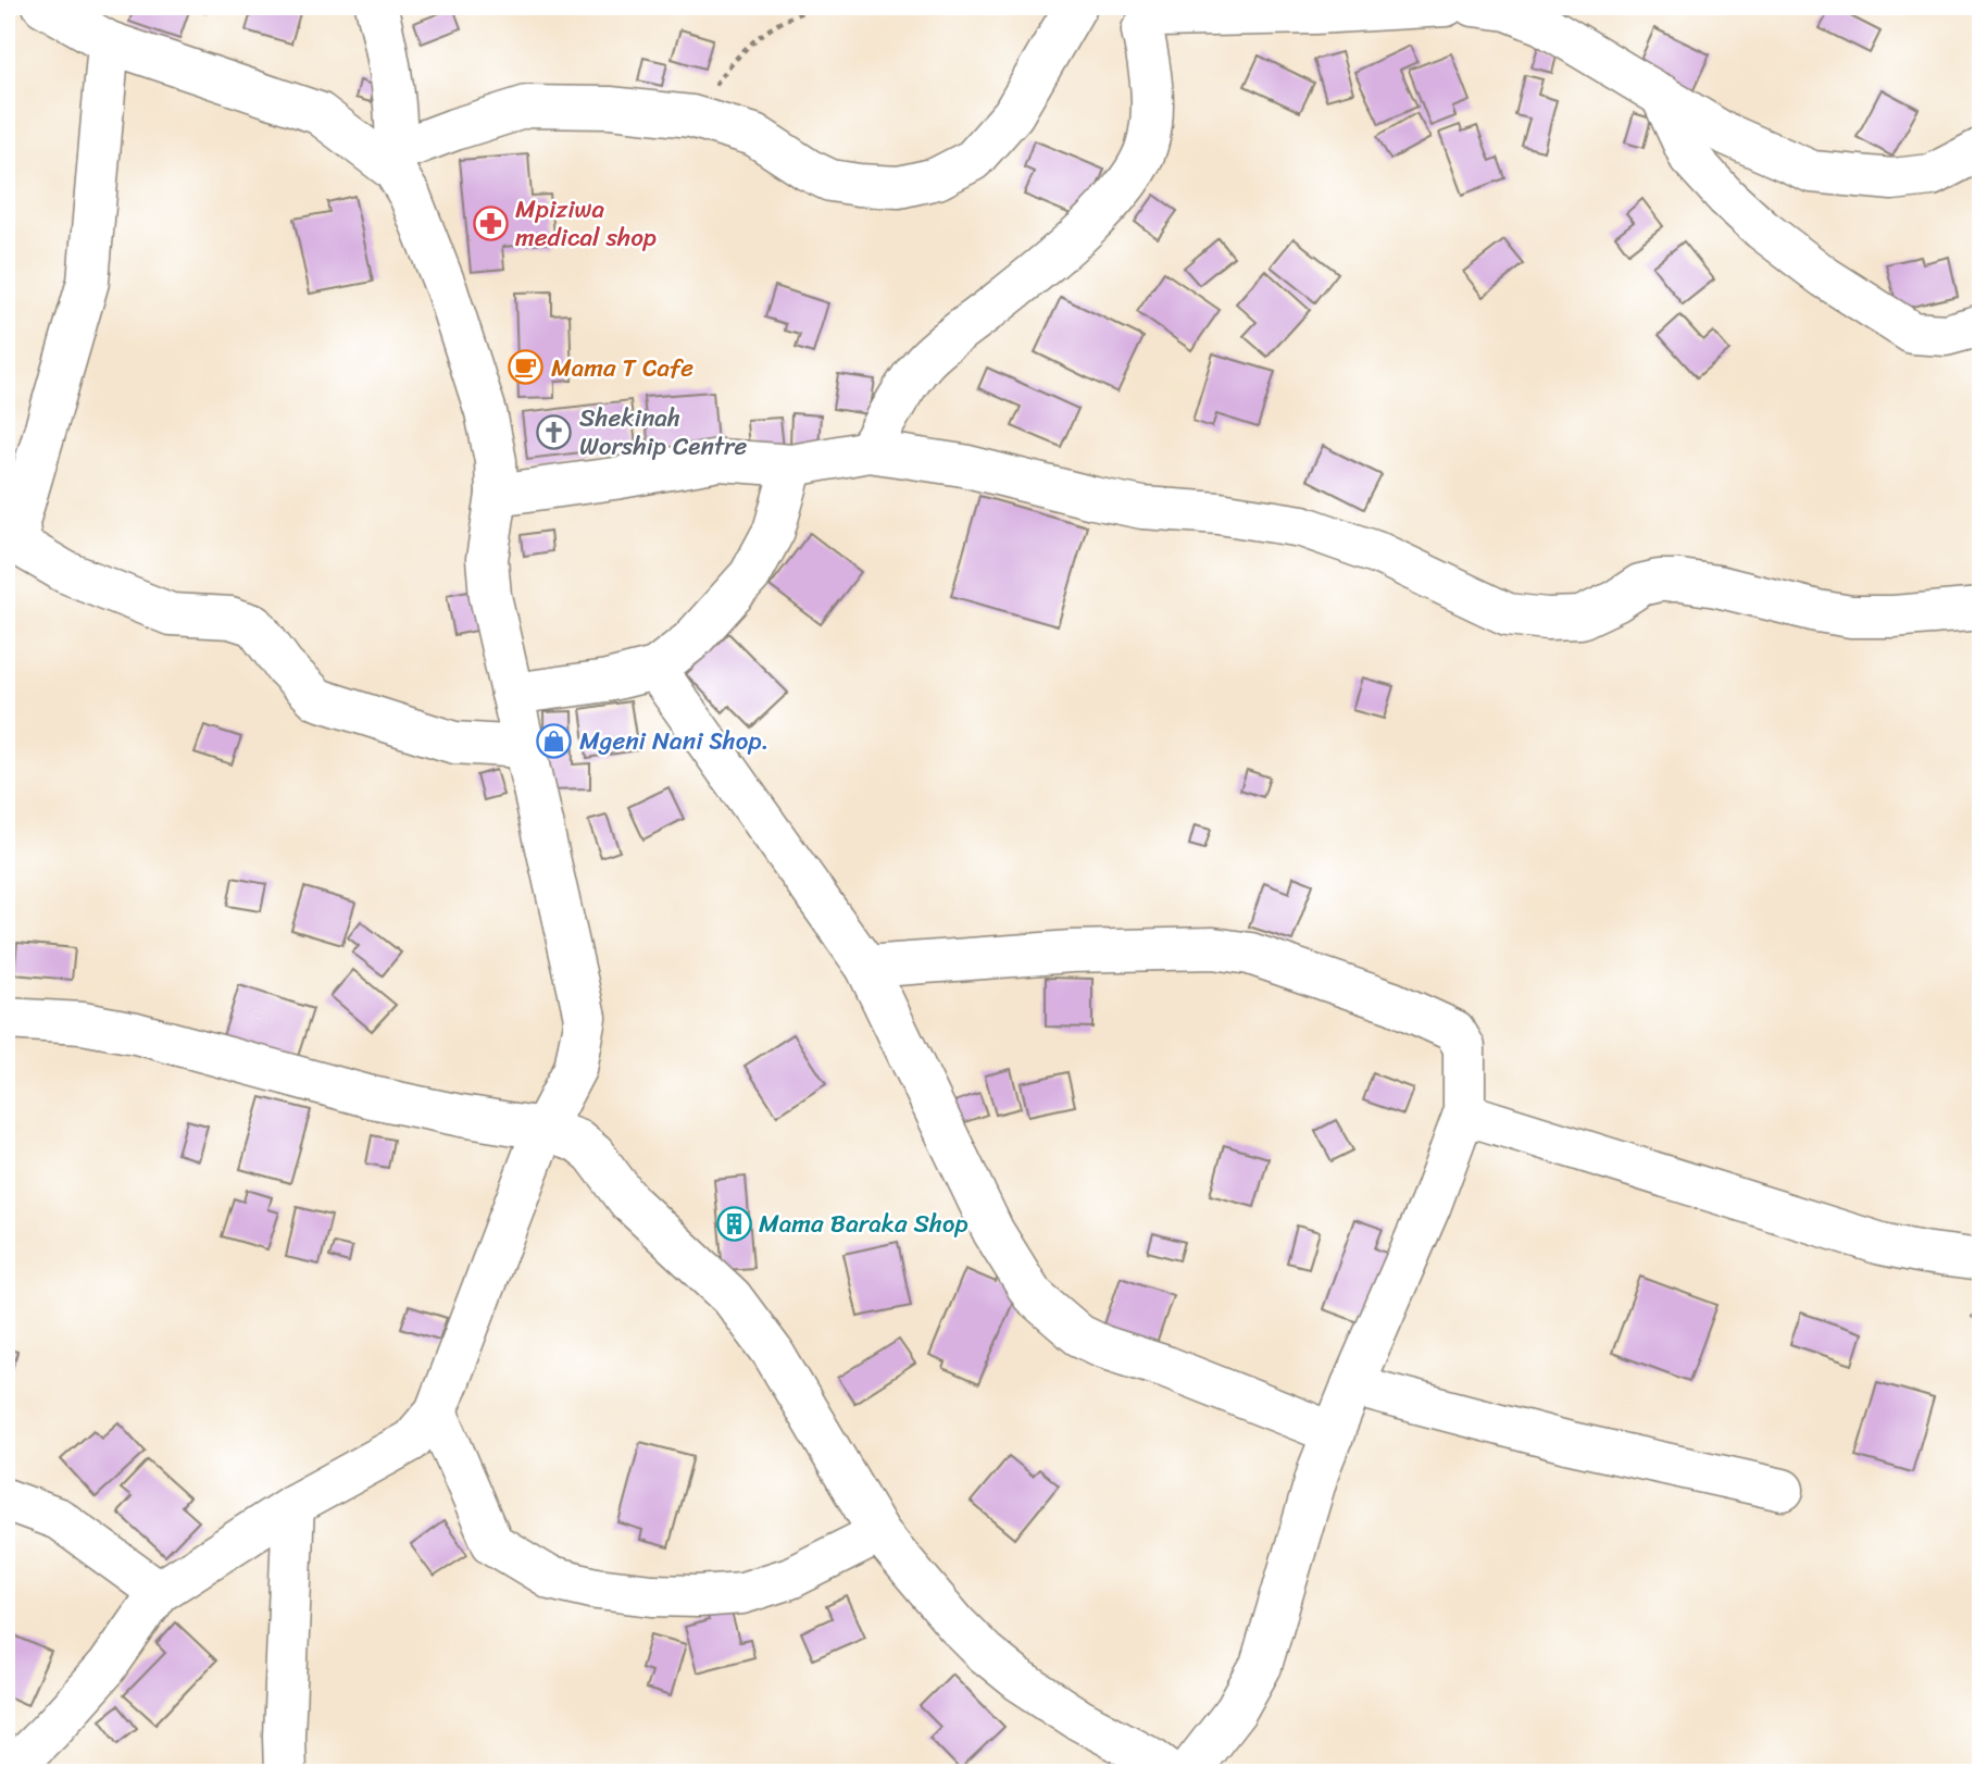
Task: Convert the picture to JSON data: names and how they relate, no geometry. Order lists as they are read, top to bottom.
{
  "places": {
    "pharmacy": ["Mpiziwa medical shop"],
    "cafe": ["Mama T Cafe"],
    "church": ["Shekinah Worship Centre"],
    "shop": ["Mgeni Nani Shop."],
    "building": ["Mama Baraka Shop"]
  }
}
